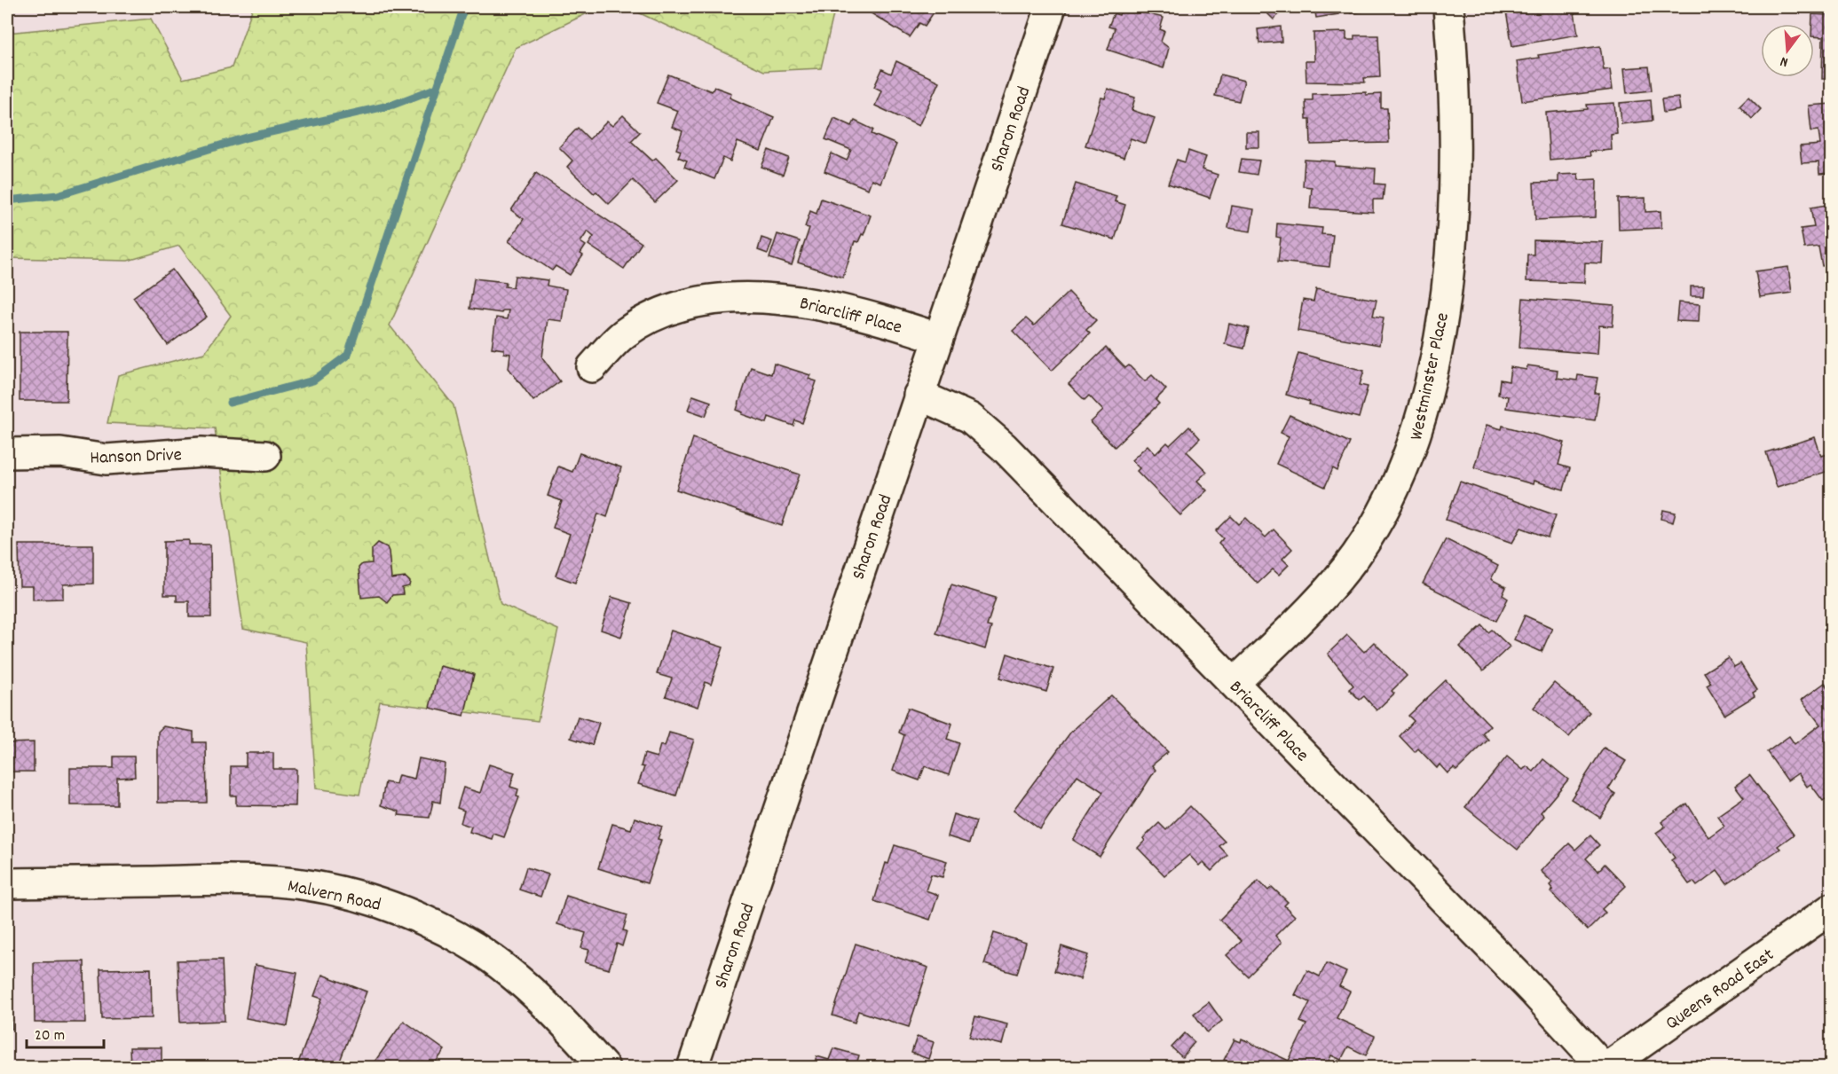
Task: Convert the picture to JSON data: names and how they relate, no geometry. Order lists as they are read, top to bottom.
{
  "streets": {
    "street": [
      "Sharon Road",
      "Briarcliff Place",
      "Westminster Place",
      "Hanson Drive",
      "Malvern Road",
      "Queens Road East"
    ]
  },
  "crossings": [
    ["Sharon Road", "Briarcliff Place"],
    ["Briarcliff Place", "Westminster Place"],
    ["Briarcliff Place", "Queens Road East"]
  ],
  "scale_bar": "20 m",
  "north": "bottom"
}
